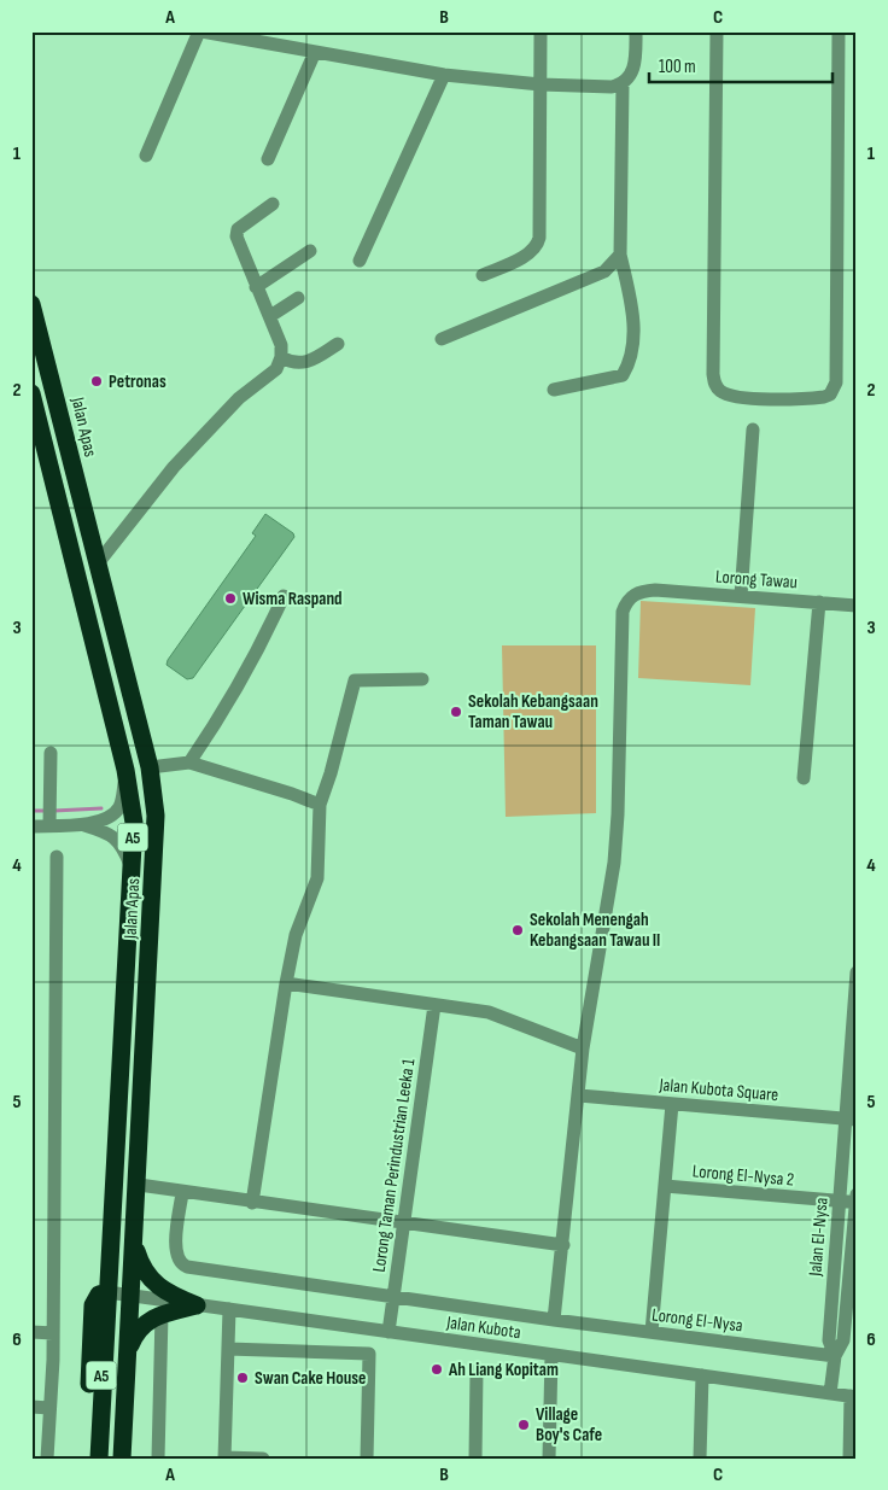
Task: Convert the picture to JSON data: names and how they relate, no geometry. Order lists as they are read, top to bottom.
{
  "streets": {
    "highway": ["Jalan Apas", "A5"],
    "street": [
      "Lorong Tawau",
      "Jalan Kubota Square",
      "Lorong Taman Perindustrian Leeka 1",
      "Lorong El-Nysa 2",
      "Jalan El-Nysa",
      "Lorong El-Nysa",
      "Jalan Kubota"
    ]
  },
  "crossings": [
    ["Jalan Apas", "Jalan Kubota"],
    ["Jalan Kubota Square", "Jalan El-Nysa"],
    ["Lorong Taman Perindustrian Leeka 1", "Lorong El-Nysa"],
    ["Lorong Taman Perindustrian Leeka 1", "Jalan Kubota"],
    ["Lorong El-Nysa 2", "Jalan El-Nysa"],
    ["Jalan El-Nysa", "Lorong El-Nysa"],
    ["Jalan El-Nysa", "Jalan Kubota"]
  ],
  "places": [
    "Petronas",
    "Wisma Raspand",
    "Sekolah Kebangsaan Taman Tawau",
    "Sekolah Menengah Kebangsaan Tawau II",
    "Ah Liang Kopitam",
    "Swan Cake House",
    "Village Boy's Cafe"
  ],
  "scale_bar": "100 m",
  "grid": {
    "columns": ["A", "B", "C"],
    "rows": [
      "1",
      "2",
      "3",
      "4",
      "5",
      "6"
    ]
  }
}
